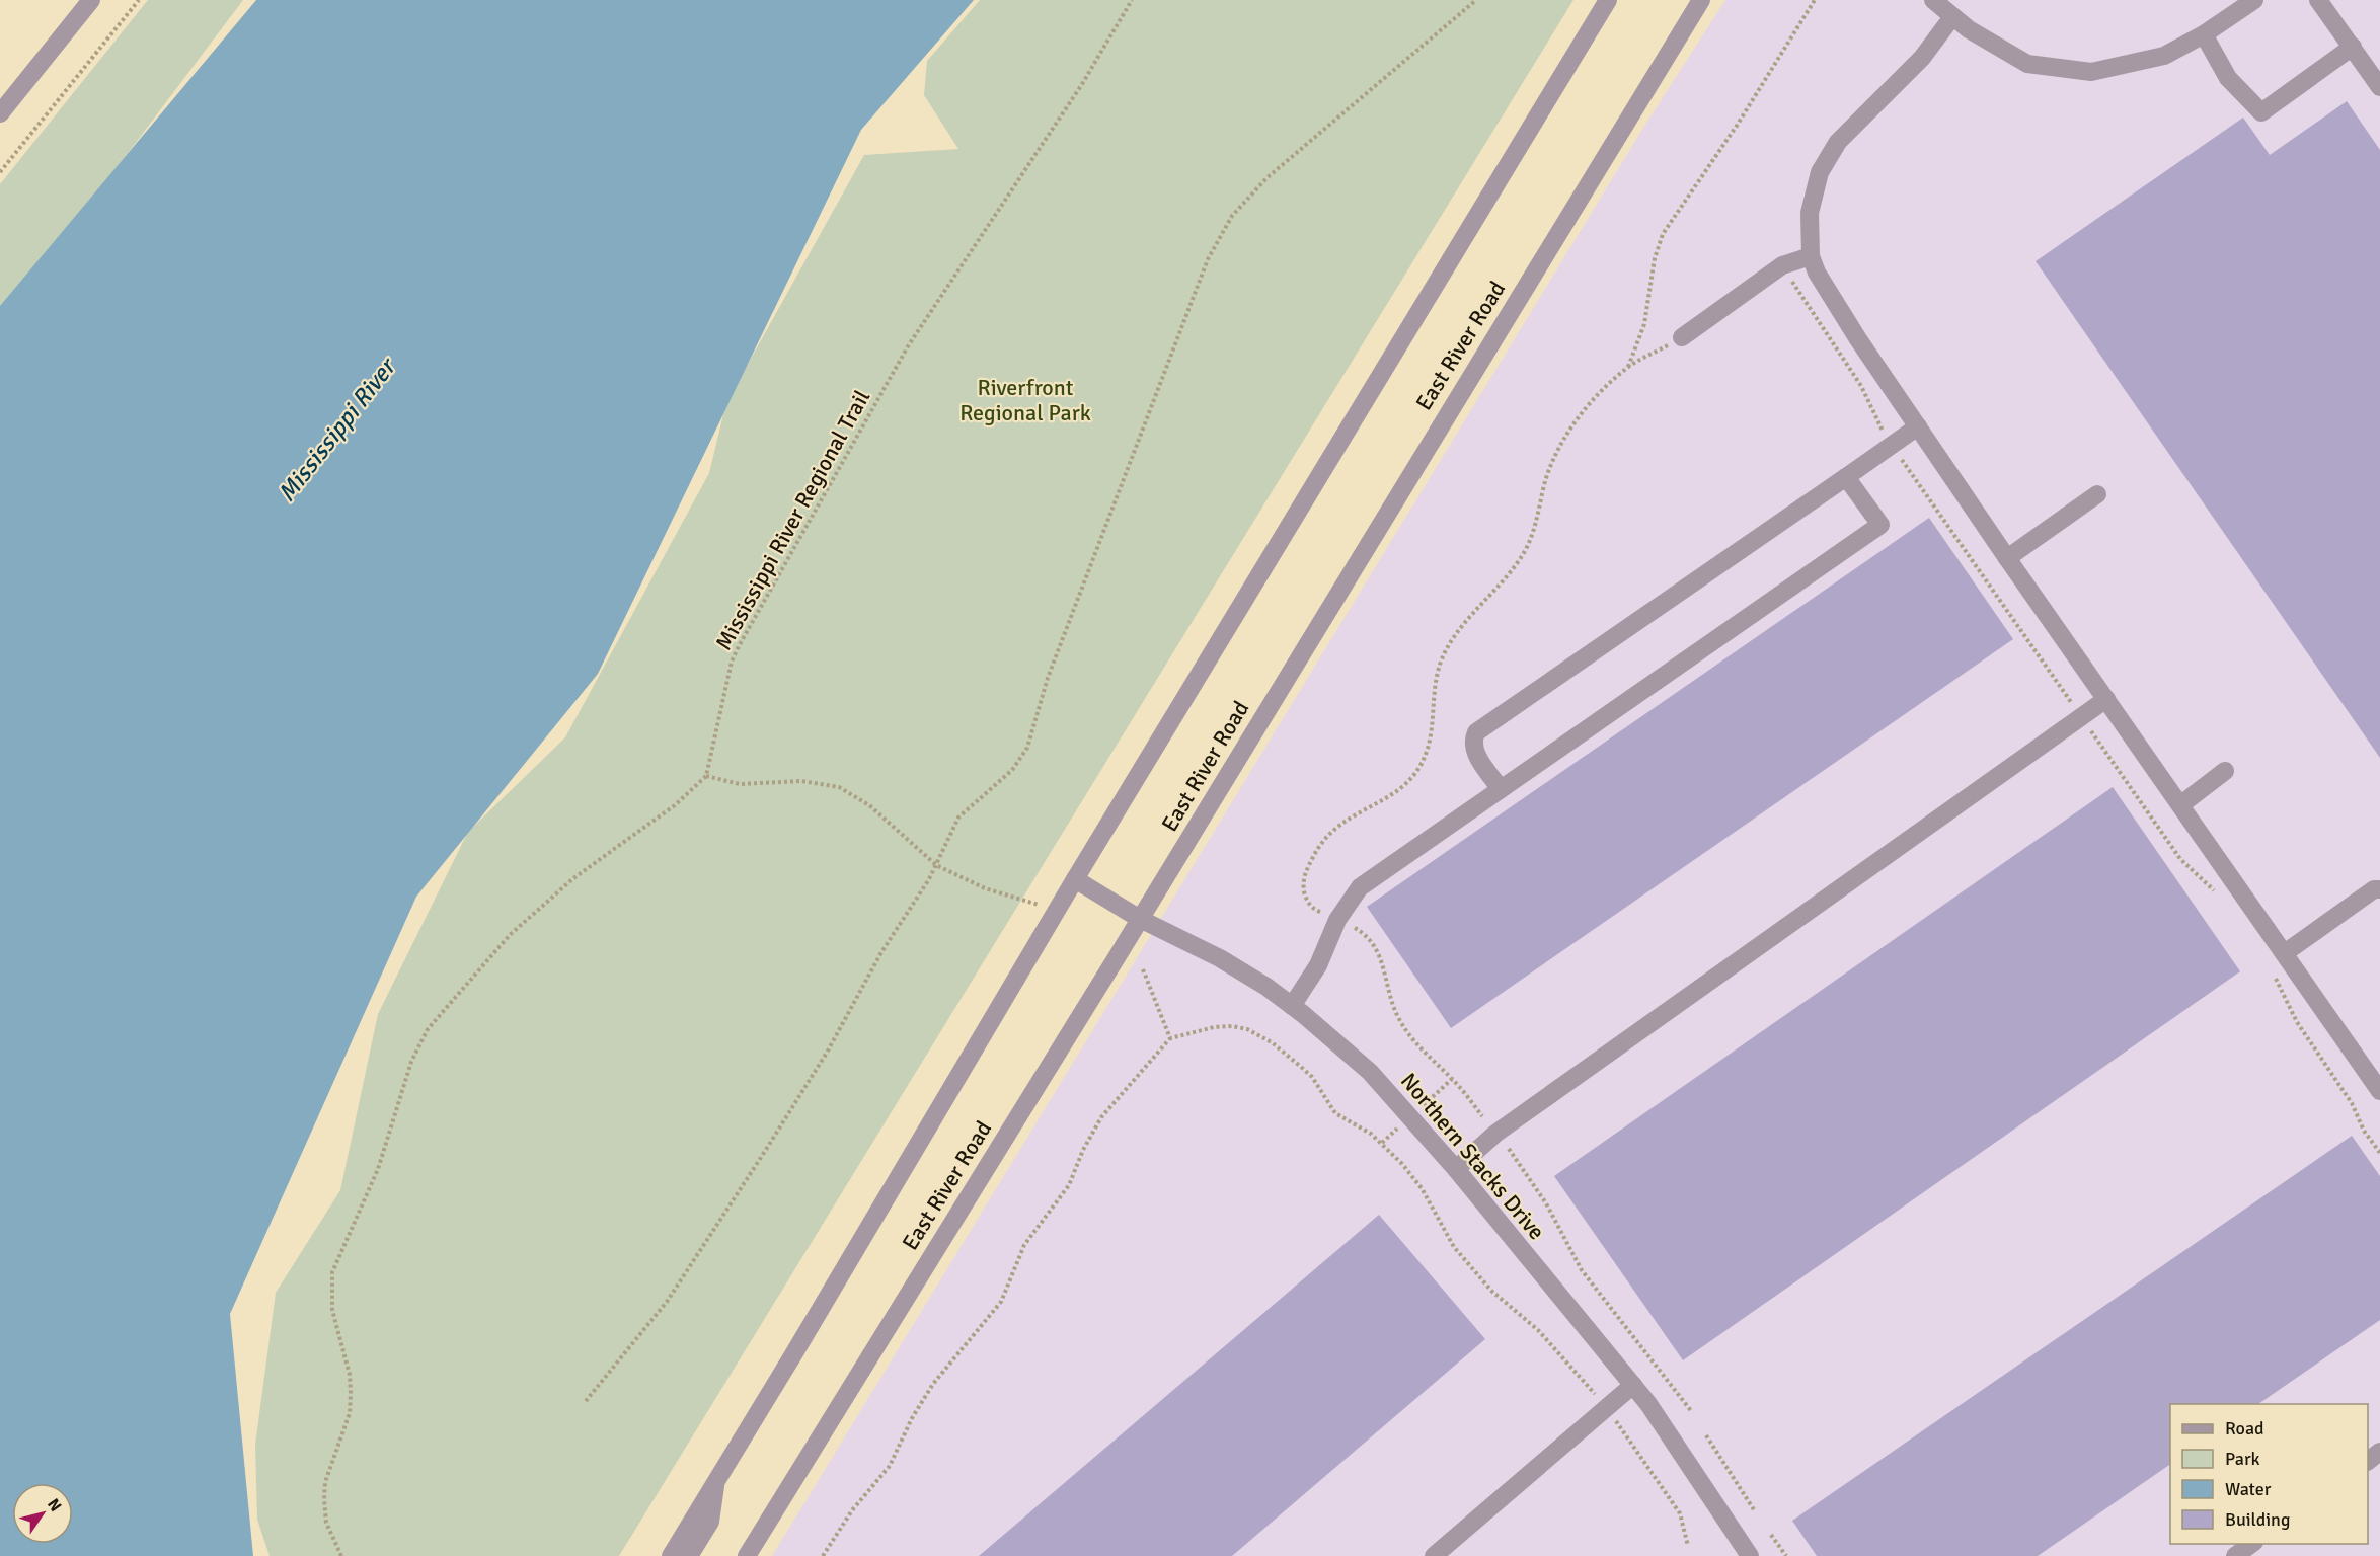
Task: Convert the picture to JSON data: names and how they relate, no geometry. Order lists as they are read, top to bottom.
{
  "streets": {
    "street": ["East River Road", "Northern Stacks Drive"],
    "path": ["Mississippi River Regional Trail"]
  },
  "crossings": [
    ["East River Road", "Northern Stacks Drive"]
  ],
  "water": ["Mississippi River"],
  "parks": ["Riverfront Regional Park"],
  "legend": [
    "Road",
    "Park",
    "Water",
    "Building"
  ],
  "north": "top right"
}
